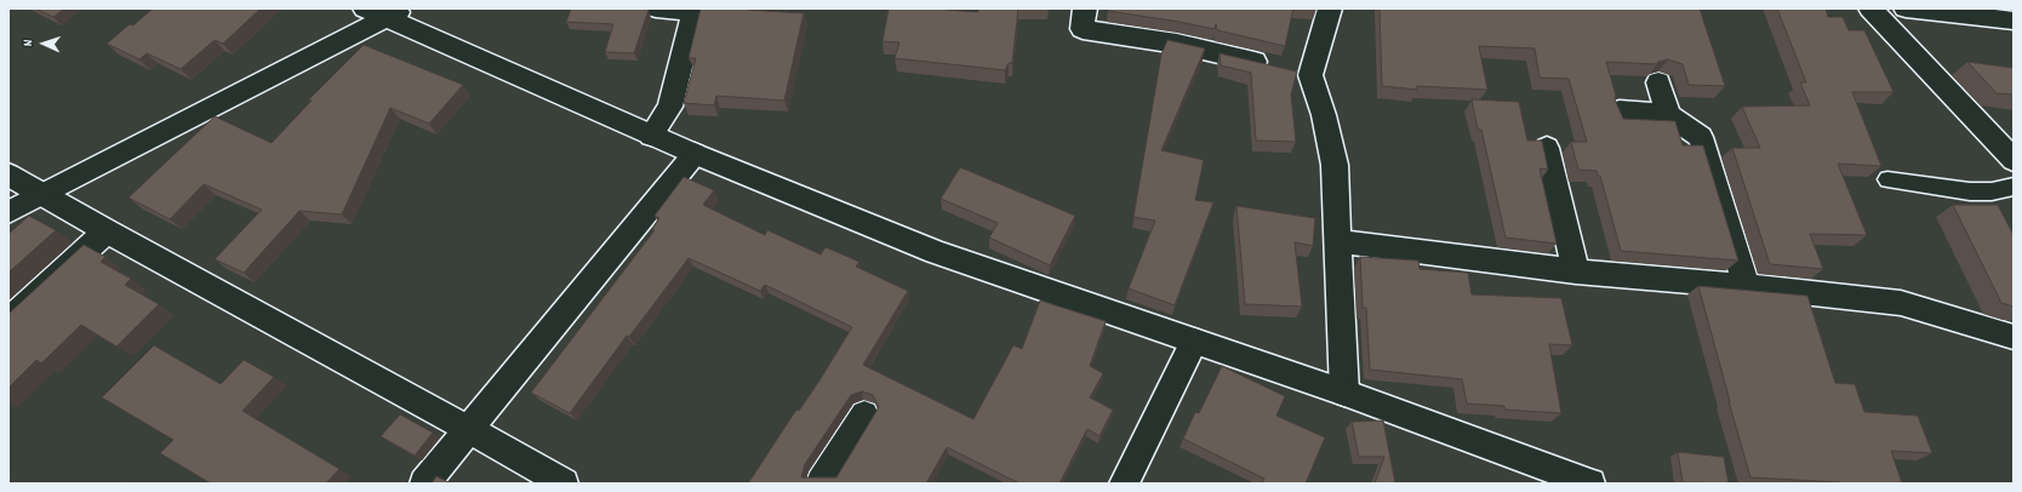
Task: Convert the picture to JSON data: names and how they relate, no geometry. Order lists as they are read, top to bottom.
{
  "north": "left"
}
